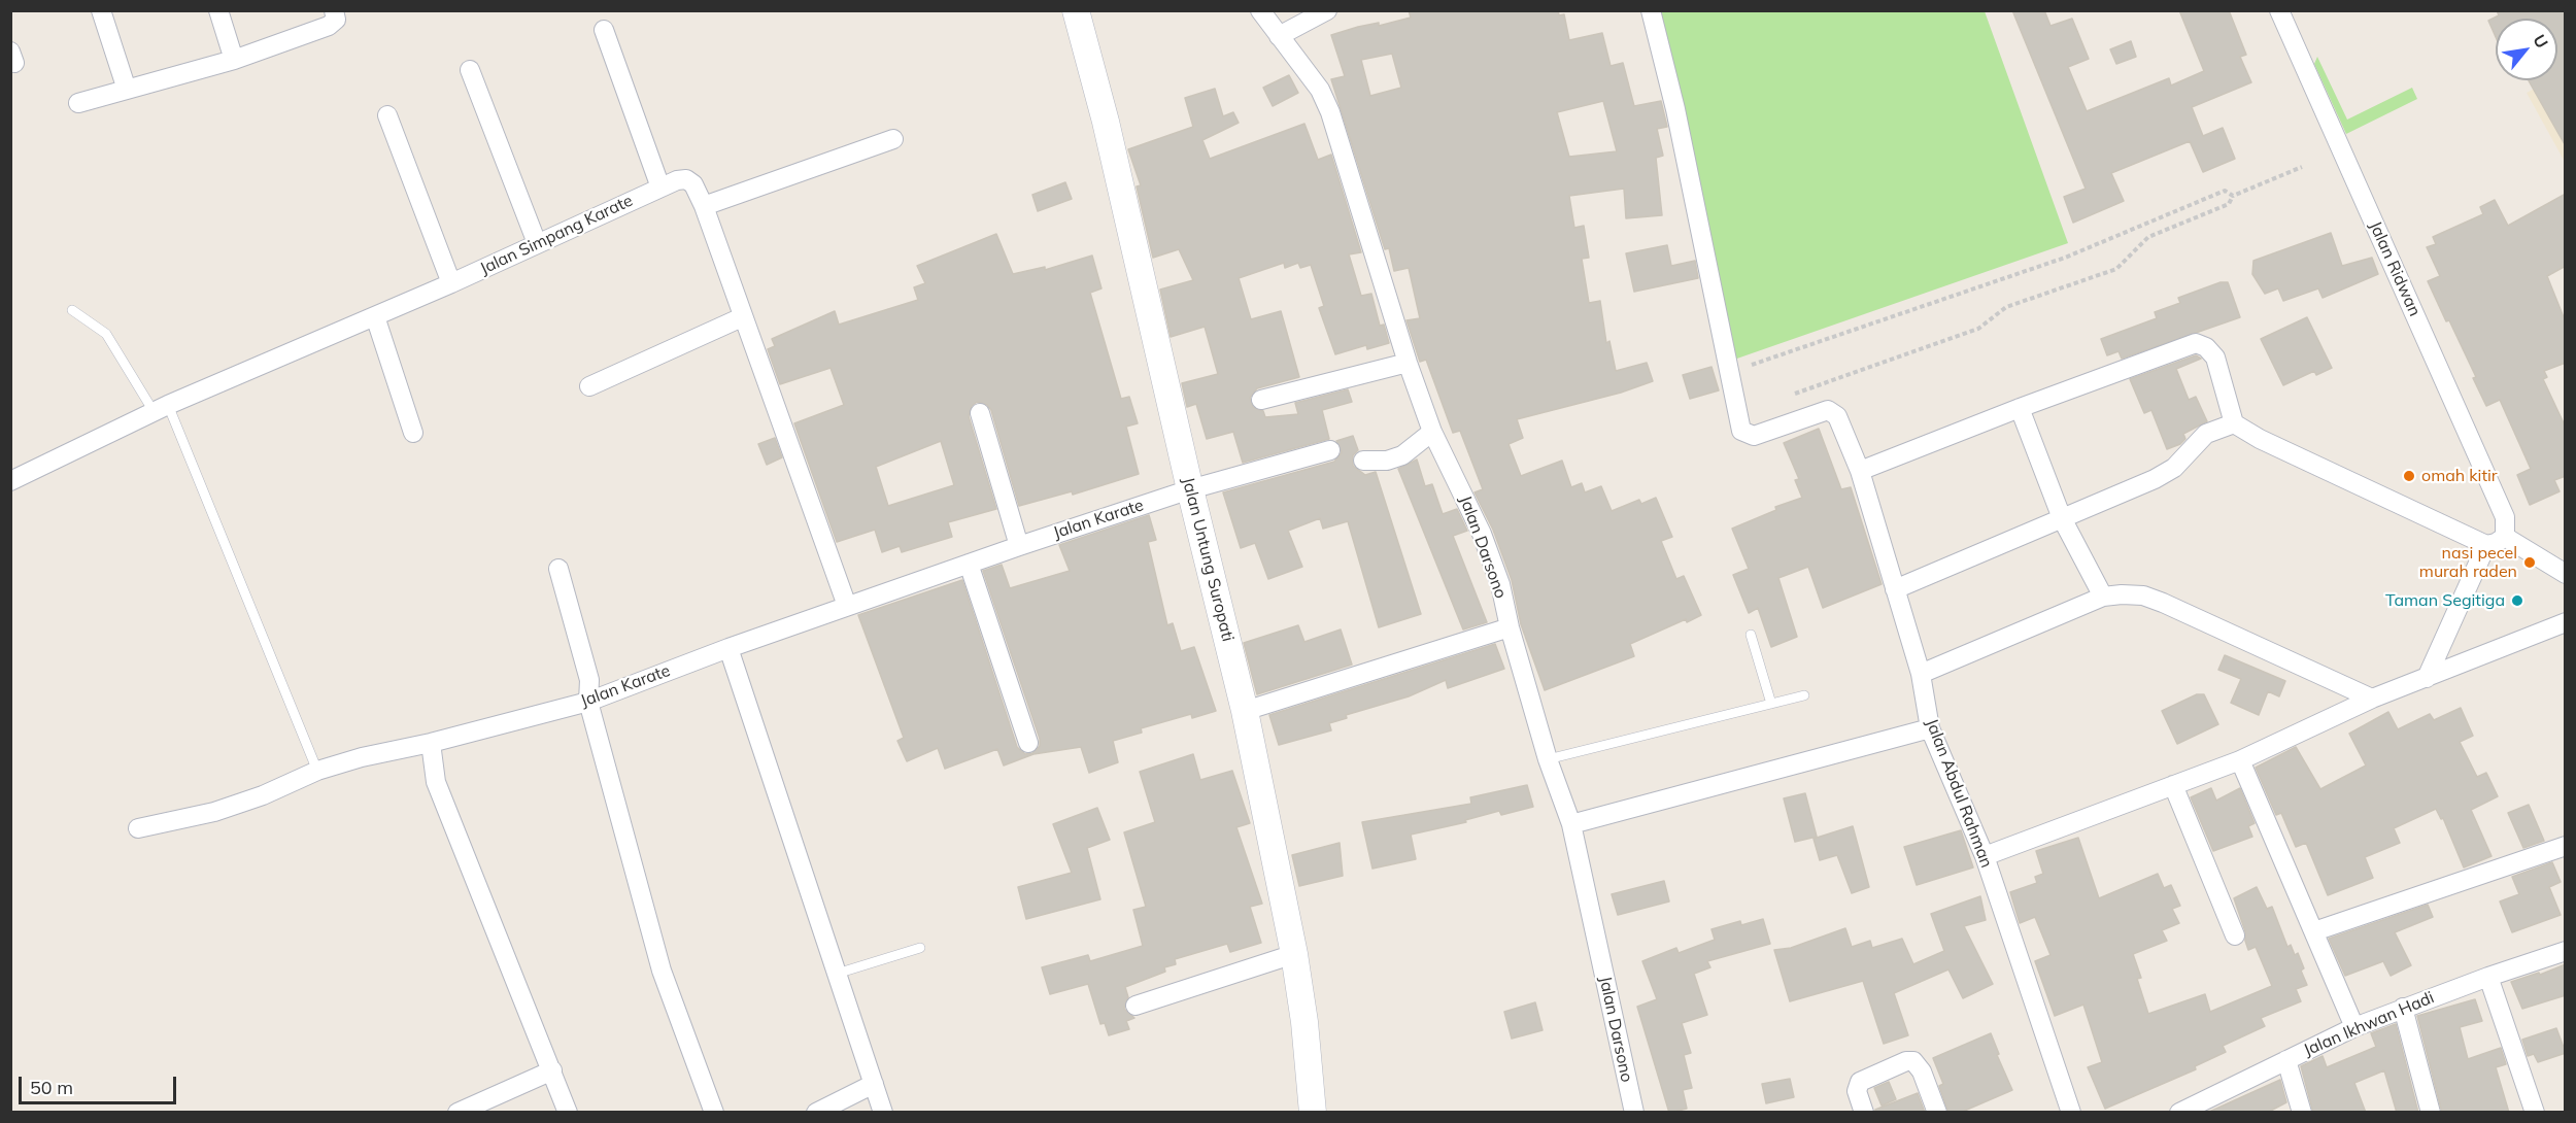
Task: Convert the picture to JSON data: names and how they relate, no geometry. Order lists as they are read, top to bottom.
{
  "streets": {
    "main road": ["Jalan Untung Suropati"],
    "street": [
      "Jalan Simpang Karate",
      "Jalan Ridwan",
      "Jalan Karate",
      "Jalan Darsono",
      "Jalan Abdul Rahman",
      "Jalan Ikhwan Hadi"
    ]
  },
  "crossings": [
    ["Jalan Simpang Karate", "Jalan Karate"],
    ["Jalan Karate", "Jalan Untung Suropati"]
  ],
  "places": ["omah kitir", "nasi pecel murah raden", "Taman Segitiga"],
  "scale_bar": "50 m",
  "north": "top right"
}
